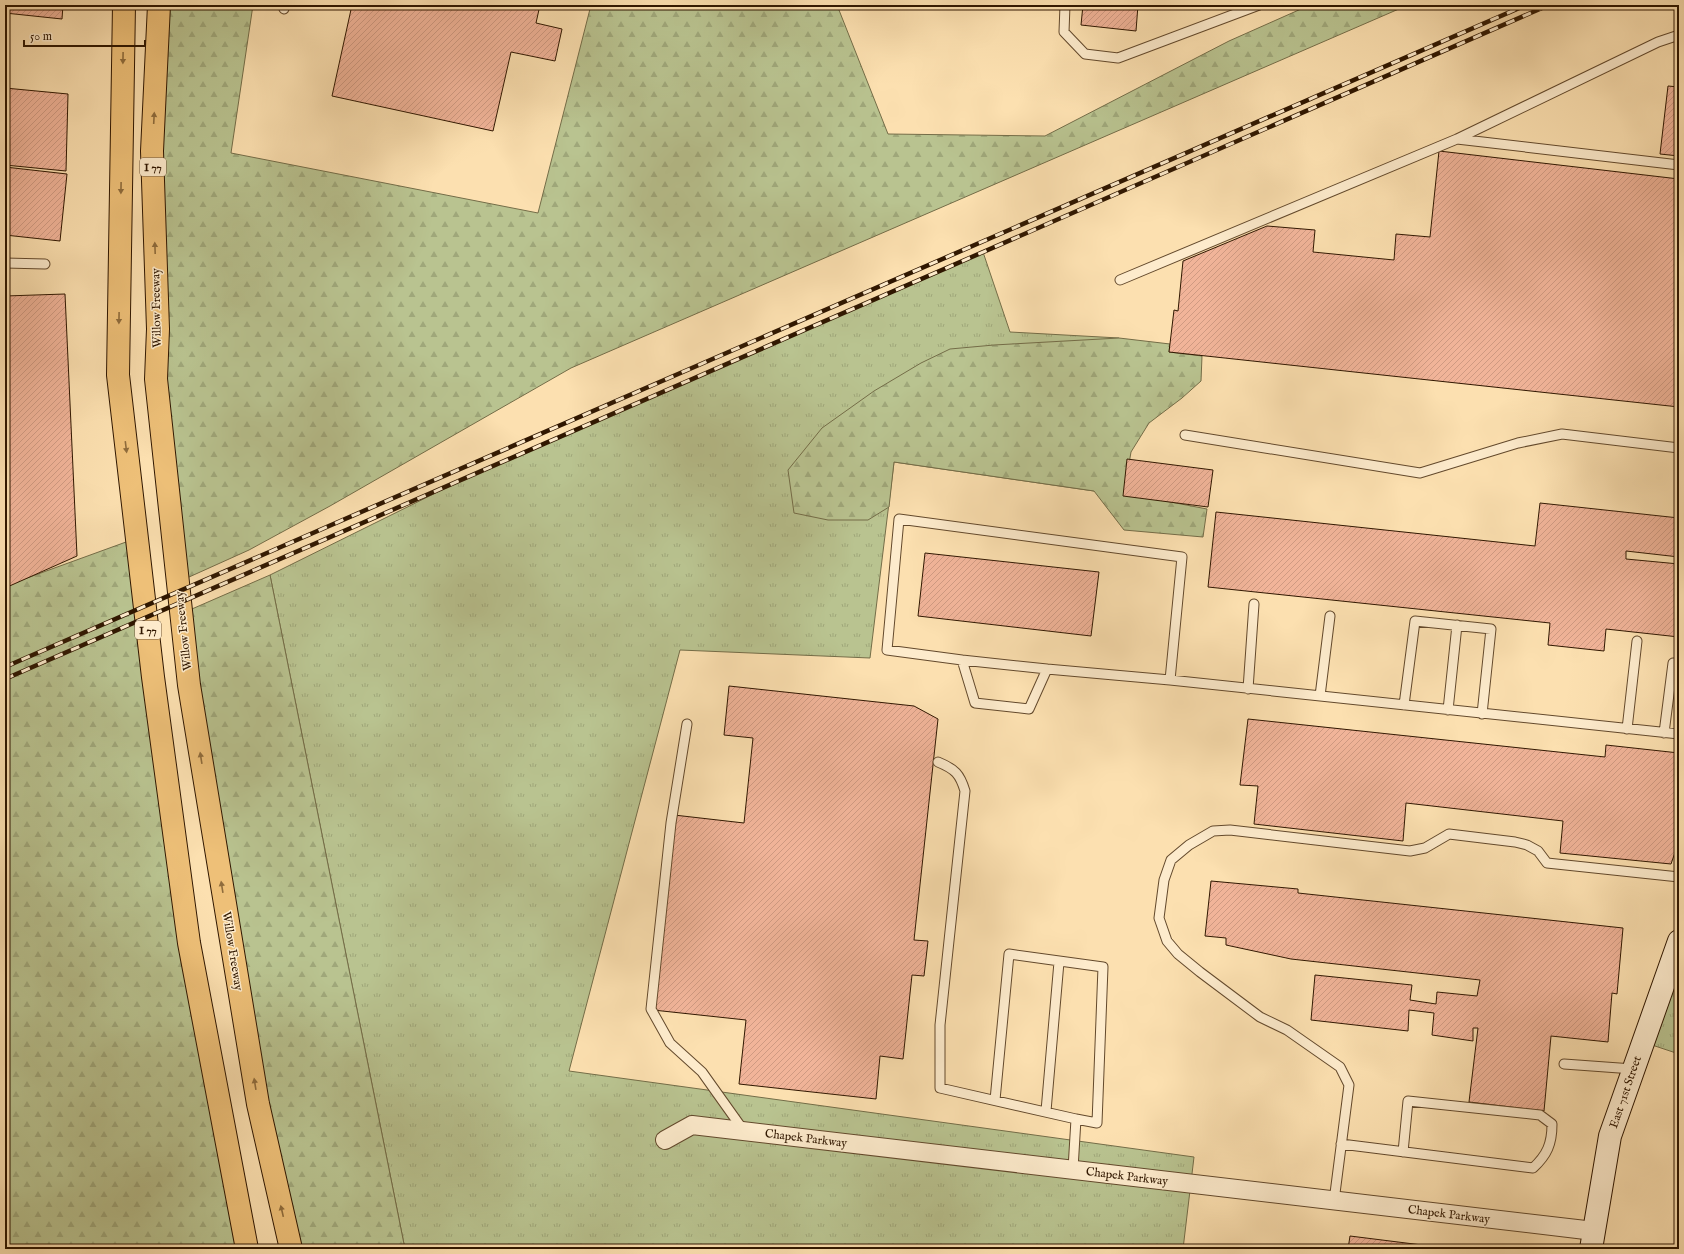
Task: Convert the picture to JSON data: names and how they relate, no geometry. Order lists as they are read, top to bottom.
{
  "streets": {
    "highway": ["I 77", "Willow Freeway"],
    "main road": ["East 71st Street"],
    "street": ["Chapek Parkway"]
  },
  "crossings": [
    ["East 71st Street", "Chapek Parkway"]
  ],
  "scale_bar": "50 m"
}
